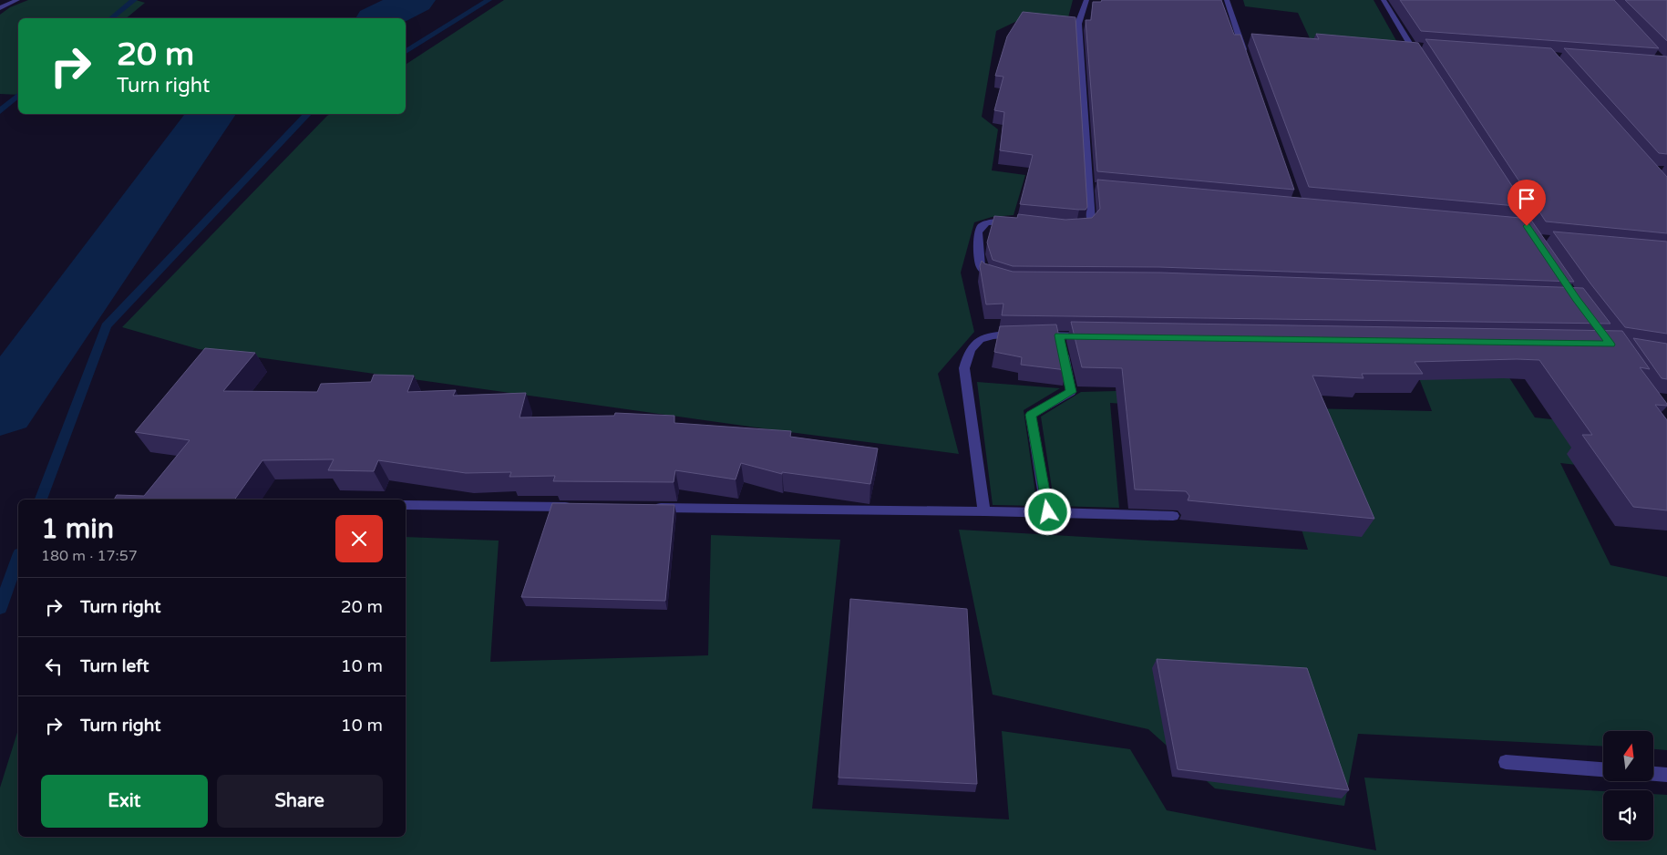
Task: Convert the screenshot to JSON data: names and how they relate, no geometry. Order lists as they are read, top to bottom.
{
  "north": "top",
  "page": {
    "turn": ["20 m", "Turn right"],
    "heading": ["1 min", "180 m · 17:57"],
    "list": [
      {
        "name": "Turn right",
        "value": "20 m"
      },
      {
        "name": "Turn left",
        "value": "10 m"
      },
      {
        "name": "Turn right",
        "value": "10 m"
      }
    ],
    "buttons": ["Exit", "Share"]
  }
}
